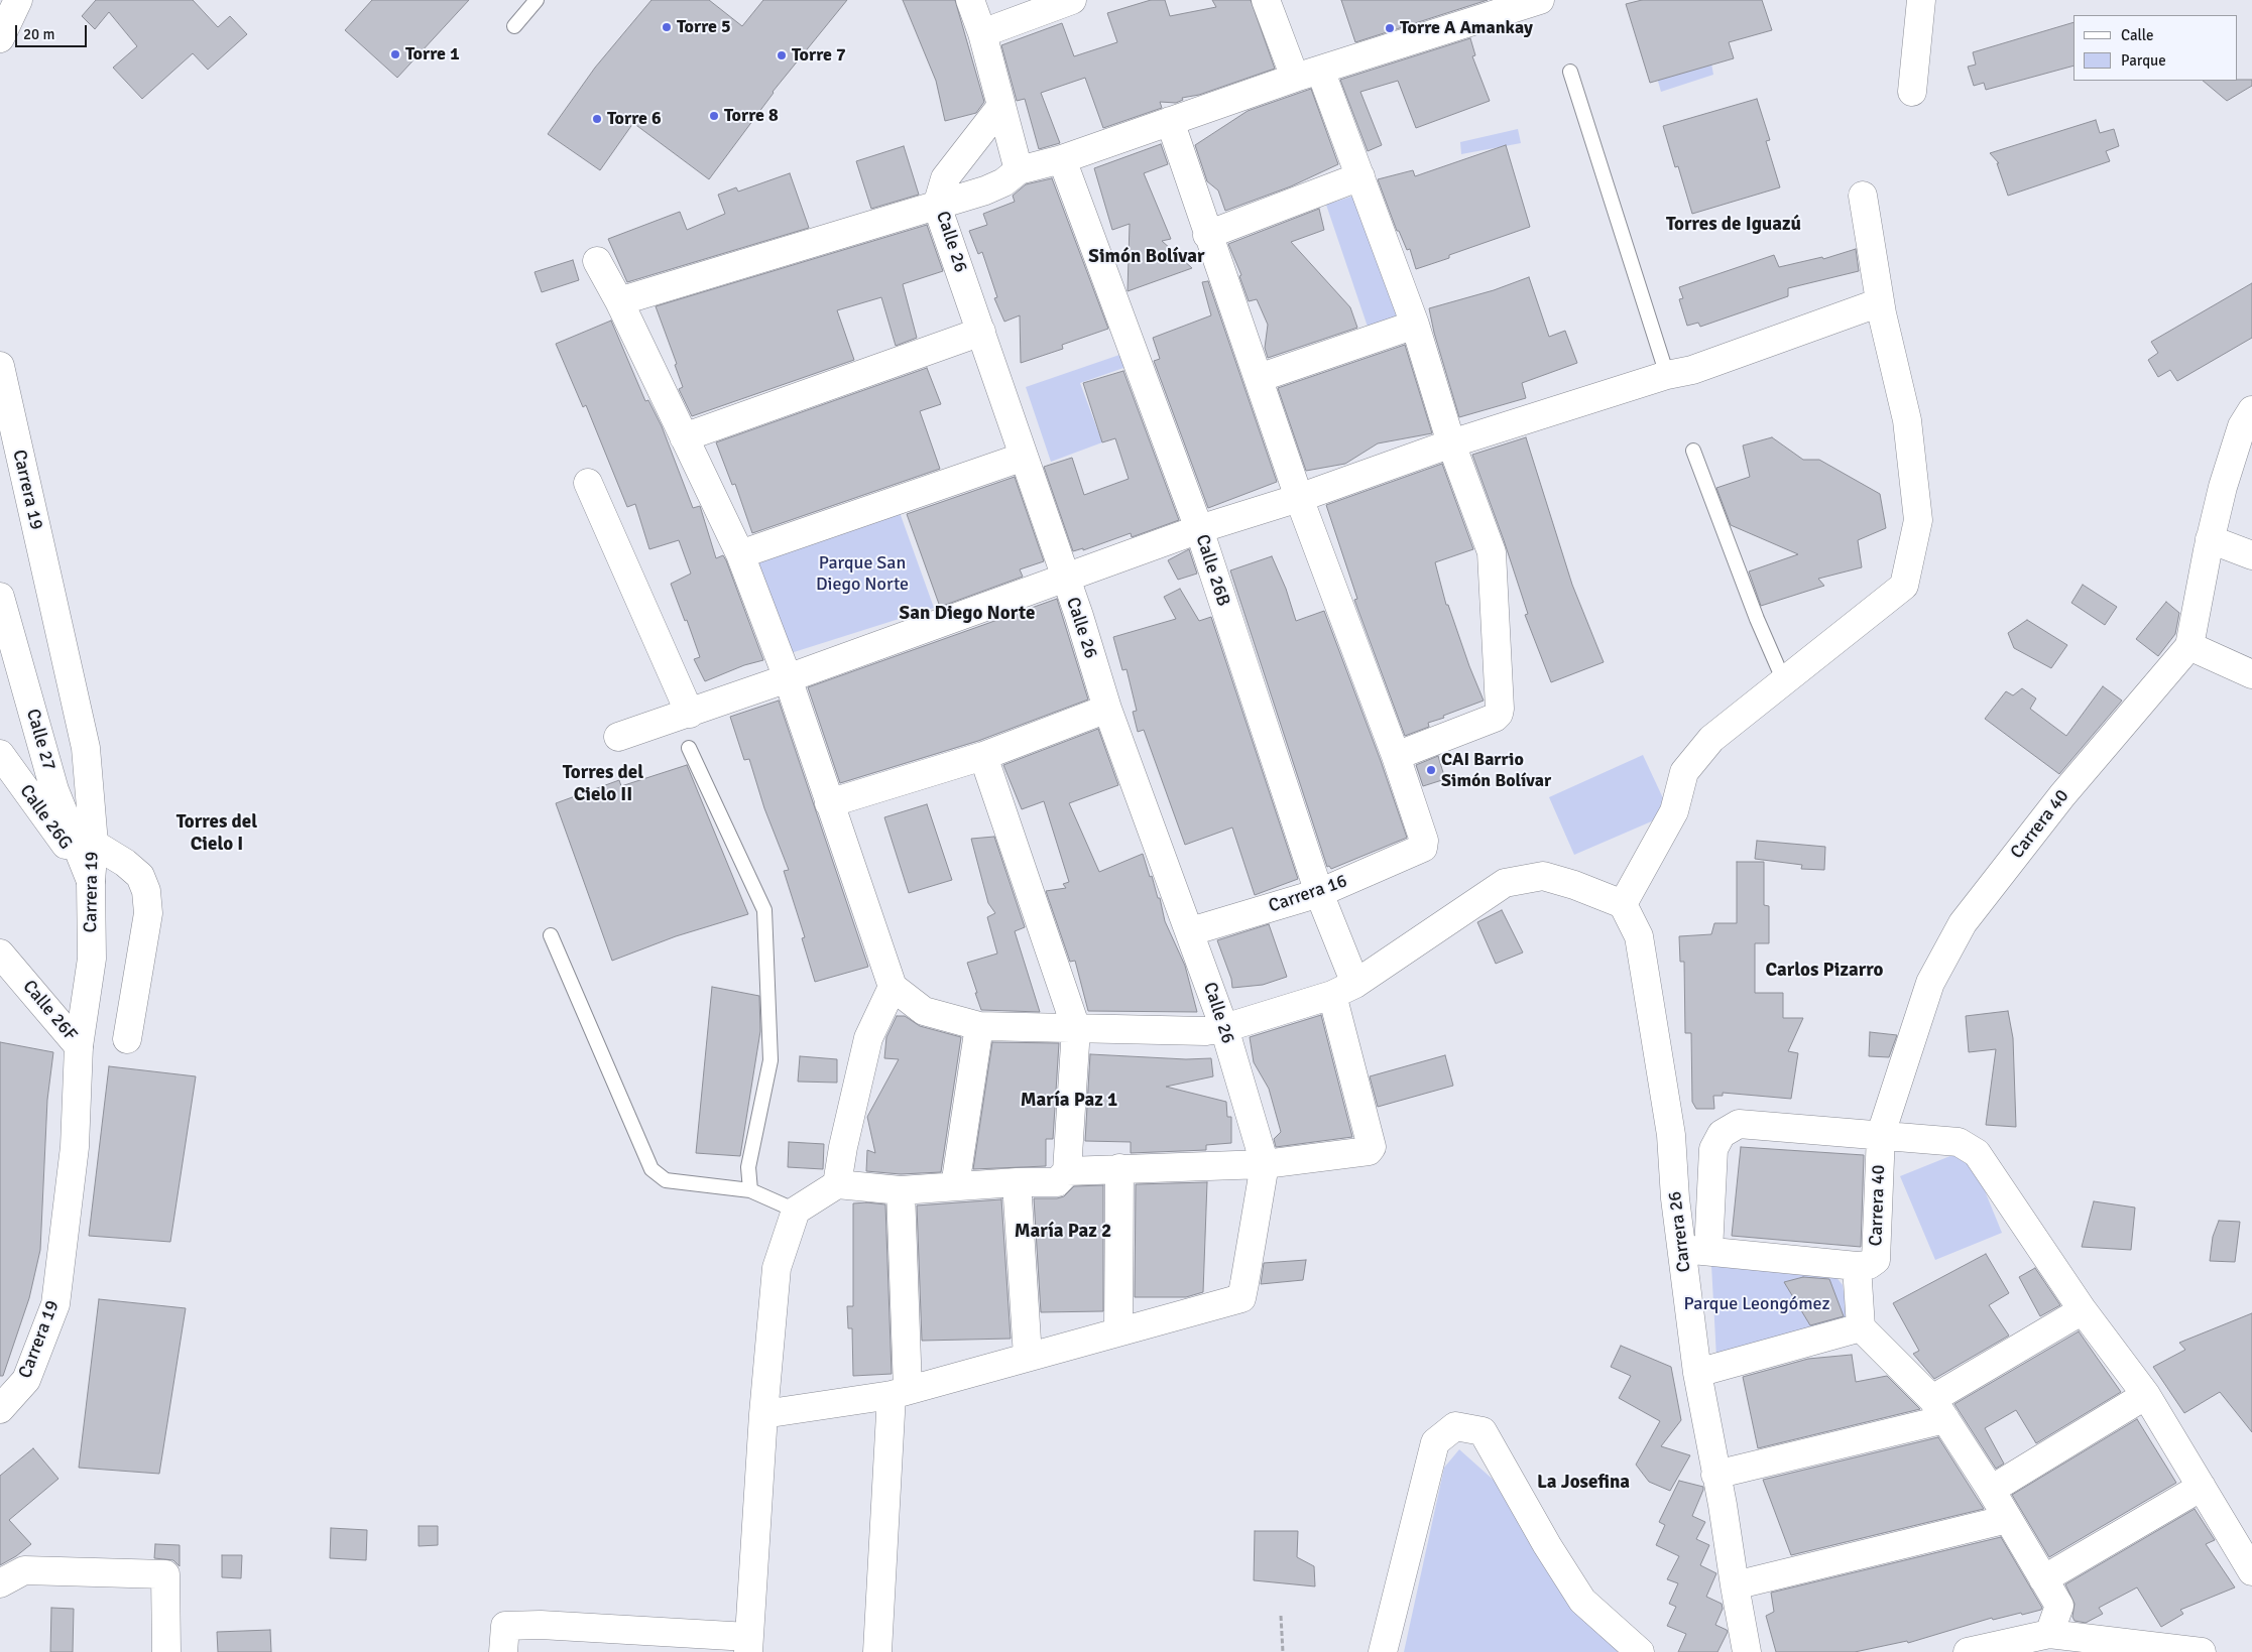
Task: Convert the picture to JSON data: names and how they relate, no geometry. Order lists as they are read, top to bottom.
{
  "streets": {
    "street": [
      "Calle 26",
      "Carrera 19",
      "Calle 26B",
      "Calle 27",
      "Calle 26G",
      "Carrera 40",
      "Carrera 16",
      "Calle 26F",
      "Carrera 26"
    ]
  },
  "crossings": [
    ["Calle 26", "Calle 26B"],
    ["Calle 26", "Carrera 16"],
    ["Carrera 19", "Calle 27"],
    ["Carrera 19", "Calle 26G"],
    ["Carrera 19", "Calle 26F"],
    ["Calle 26B", "Carrera 16"],
    ["Calle 27", "Calle 26G"]
  ],
  "districts": [
    "Torres de Iguazú",
    "Simón Bolívar",
    "San Diego Norte",
    "Torres del Cielo II",
    "Torres del Cielo I",
    "Carlos Pizarro",
    "María Paz 1",
    "María Paz 2",
    "La Josefina"
  ],
  "parks": ["Parque San Diego Norte", "Parque Leongómez"],
  "places": [
    "Torre 5",
    "Torre A Amankay",
    "Torre 1",
    "Torre 7",
    "Torre 8",
    "Torre 6",
    "CAI Barrio Simón Bolívar"
  ],
  "legend": ["Calle", "Parque"],
  "scale_bar": "20 m"
}
